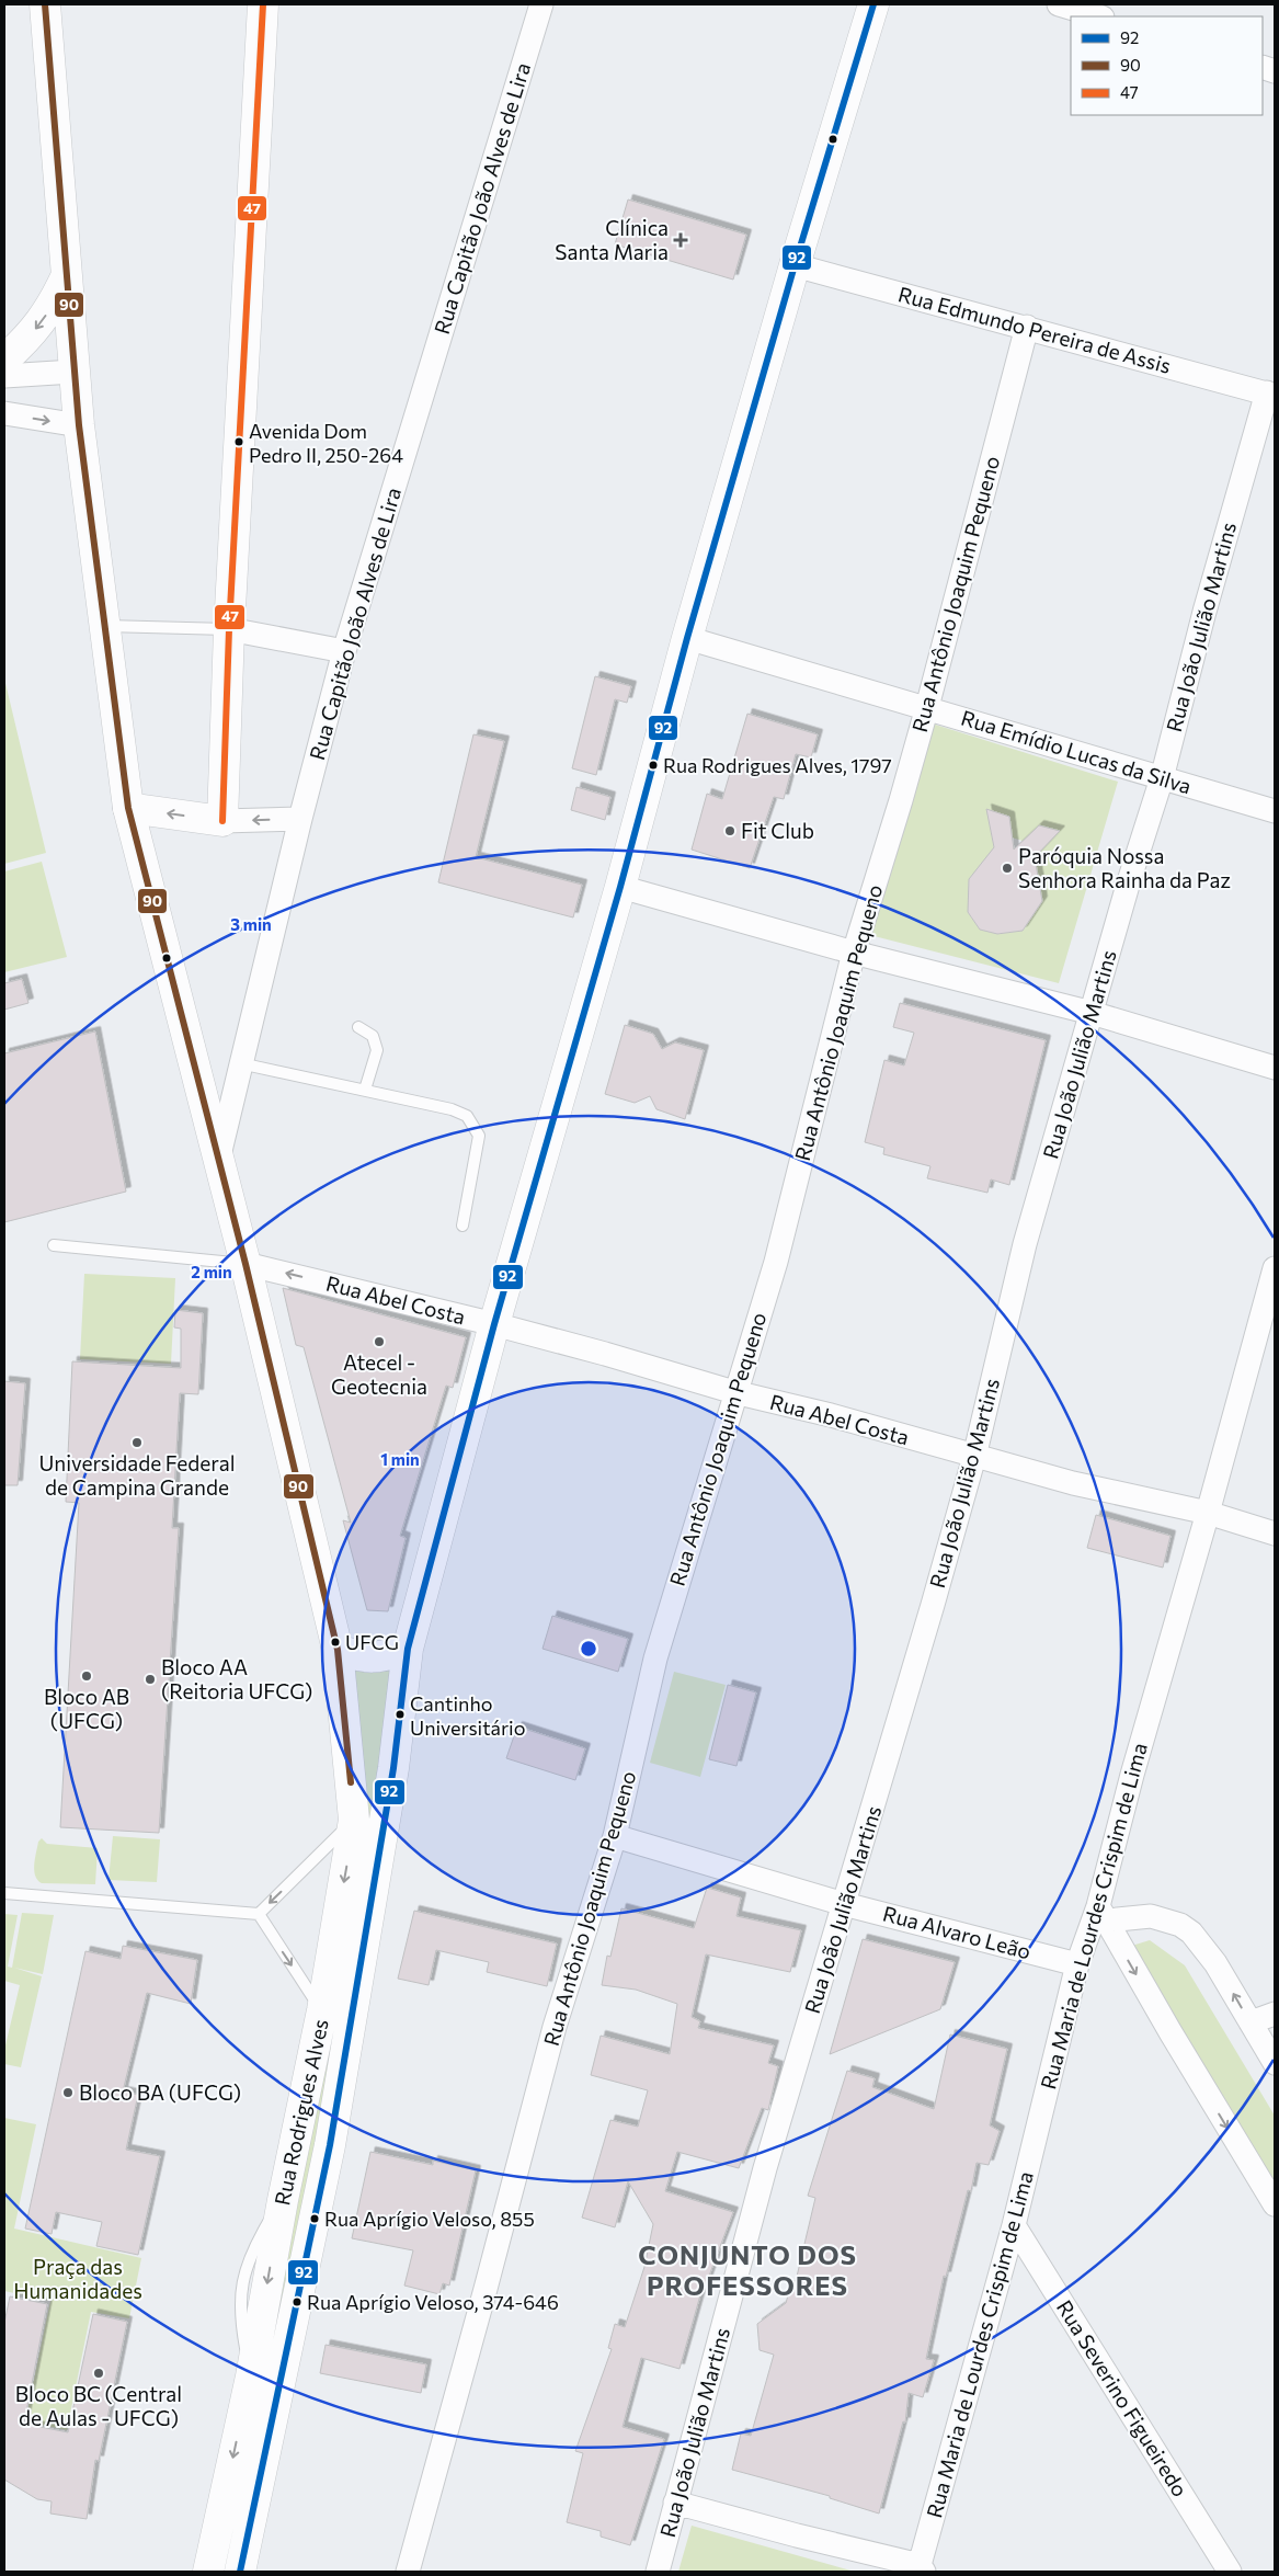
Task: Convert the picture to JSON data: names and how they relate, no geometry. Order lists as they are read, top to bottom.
{
  "streets": {
    "main road": ["Rua Rodrigues Alves"],
    "street": [
      "Rua Capitão João Alves de Lira",
      "Rua Edmundo Pereira de Assis",
      "Rua Antônio Joaquim Pequeno",
      "Rua João Julião Martins",
      "Rua Emídio Lucas da Silva",
      "Rua Abel Costa",
      "Rua Maria de Lourdes Crispim de Lima",
      "Rua Alvaro Leão",
      "Rua Severino Figueiredo"
    ]
  },
  "crossings": [
    ["Rua Capitão João Alves de Lira", "Rua Rodrigues Alves"],
    ["Rua Edmundo Pereira de Assis", "Rua Antônio Joaquim Pequeno"],
    ["Rua Edmundo Pereira de Assis", "Rua João Julião Martins"],
    ["Rua Edmundo Pereira de Assis", "Rua Rodrigues Alves"],
    ["Rua Antônio Joaquim Pequeno", "Rua Emídio Lucas da Silva"],
    ["Rua Antônio Joaquim Pequeno", "Rua Abel Costa"],
    ["Rua Antônio Joaquim Pequeno", "Rua Alvaro Leão"],
    ["Rua João Julião Martins", "Rua Emídio Lucas da Silva"],
    ["Rua João Julião Martins", "Rua Abel Costa"],
    ["Rua João Julião Martins", "Rua Alvaro Leão"],
    ["Rua Emídio Lucas da Silva", "Rua Rodrigues Alves"],
    ["Rua Abel Costa", "Rua Maria de Lourdes Crispim de Lima"],
    ["Rua Abel Costa", "Rua Rodrigues Alves"],
    ["Rua Maria de Lourdes Crispim de Lima", "Rua Alvaro Leão"],
    ["Rua Maria de Lourdes Crispim de Lima", "Rua Severino Figueiredo"]
  ],
  "districts": ["CONJUNTO DOS PROFESSORES"],
  "parks": ["Praça das Humanidades"],
  "places": {
    "health": ["Clínica Santa Maria"],
    "other": [
      "Avenida Dom Pedro II, 250-264",
      "Rua Rodrigues Alves, 1797",
      "Fit Club",
      "Paróquia Nossa Senhora Rainha da Paz",
      "Atecel - Geotecnia",
      "Universidade Federal de Campina Grande",
      "UFCG",
      "Bloco AB (UFCG)",
      "Bloco AA (Reitoria UFCG)",
      "Cantinho Universitário",
      "Bloco BA (UFCG)",
      "Rua Aprígio Veloso, 855",
      "Rua Aprígio Veloso, 374-646",
      "Bloco BC (Central de Aulas - UFCG)"
    ]
  },
  "lines": ["transit line 92", "transit line 90", "transit line 47"],
  "legend": ["92", "90", "47"],
  "rings": ["3 min", "2 min", "1 min"]
}
